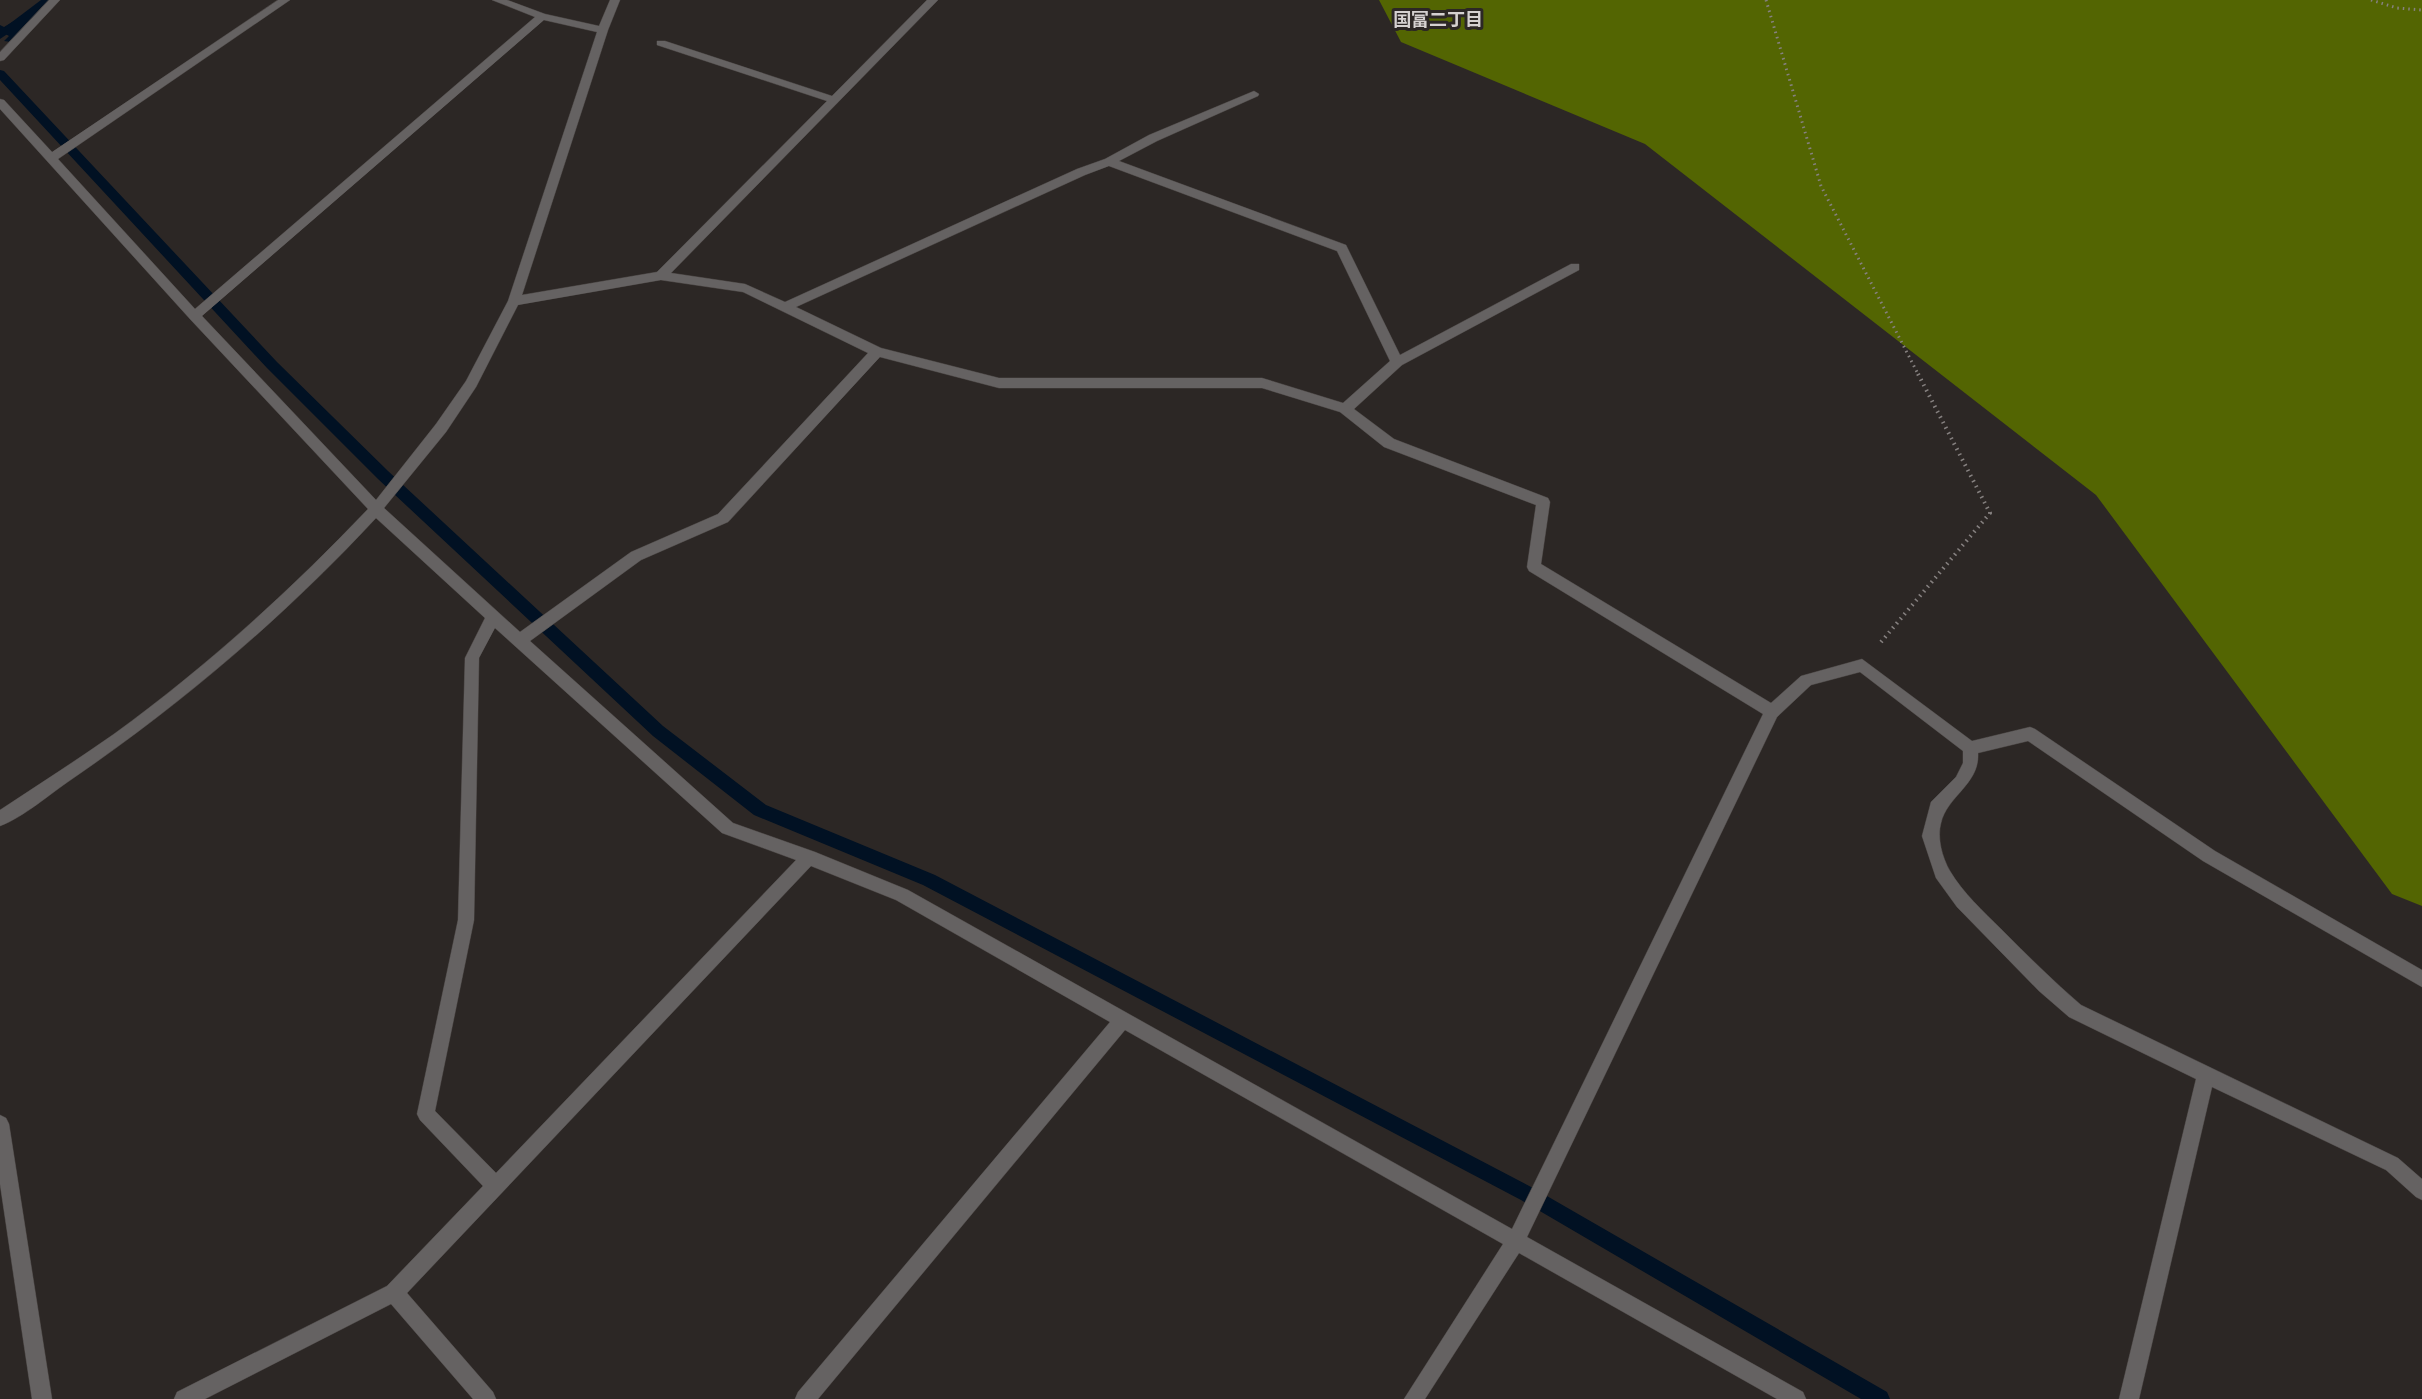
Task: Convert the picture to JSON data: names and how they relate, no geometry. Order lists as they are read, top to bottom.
{
  "districts": ["国富二丁目"]
}
